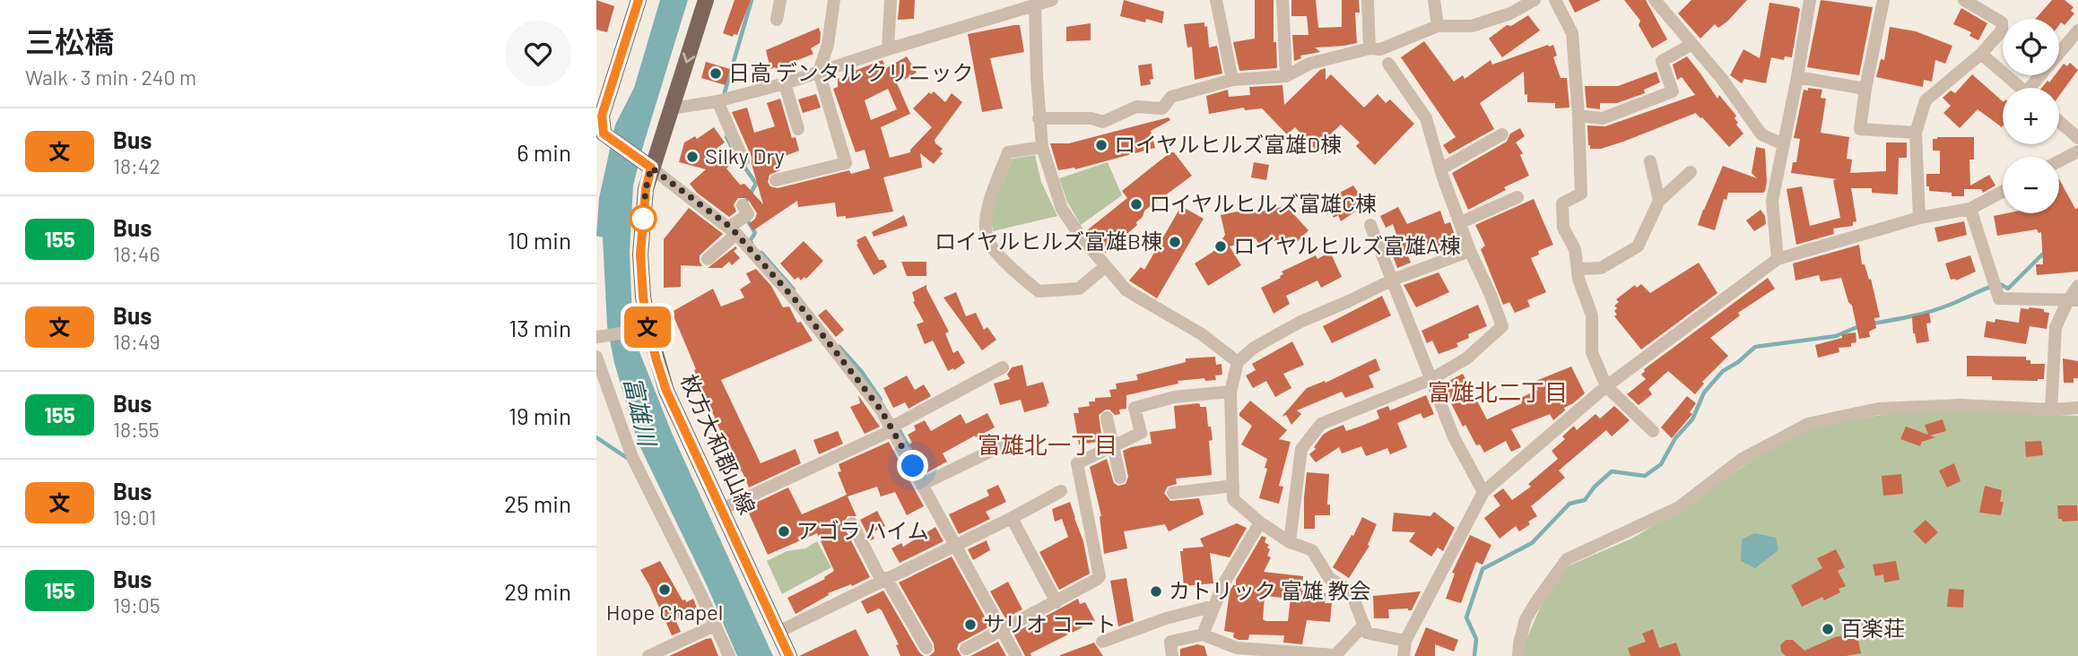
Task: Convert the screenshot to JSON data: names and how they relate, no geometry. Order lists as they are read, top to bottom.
{
  "streets": {
    "main road": ["枚方大和郡山線"]
  },
  "districts": ["富雄北二丁目", "富雄北一丁目"],
  "water": ["富雄川"],
  "places": [
    "日高 デンタル クリニック",
    "ロイヤルヒルズ富雄D棟",
    "Silky Dry",
    "ロイヤルヒルズ富雄C棟",
    "ロイヤルヒルズ富雄B棟",
    "ロイヤルヒルズ富雄A棟",
    "アゴラ ハイム",
    "Hope Chapel",
    "カトリック 富雄 教会",
    "サリオ コート",
    "百楽荘"
  ],
  "lines": ["bus line 文"],
  "page": {
    "heading": ["三松橋", "Walk · 3 min · 240 m"],
    "on_map": "文",
    "map_buttons": ["+", "−"],
    "list": [
      {
        "mark": "文",
        "name": "Bus",
        "note": "18:42",
        "value": "6 min"
      },
      {
        "mark": "155",
        "name": "Bus",
        "note": "18:46",
        "value": "10 min"
      },
      {
        "mark": "文",
        "name": "Bus",
        "note": "18:49",
        "value": "13 min"
      },
      {
        "mark": "155",
        "name": "Bus",
        "note": "18:55",
        "value": "19 min"
      },
      {
        "mark": "文",
        "name": "Bus",
        "note": "19:01",
        "value": "25 min"
      },
      {
        "mark": "155",
        "name": "Bus",
        "note": "19:05",
        "value": "29 min"
      }
    ]
  }
}
